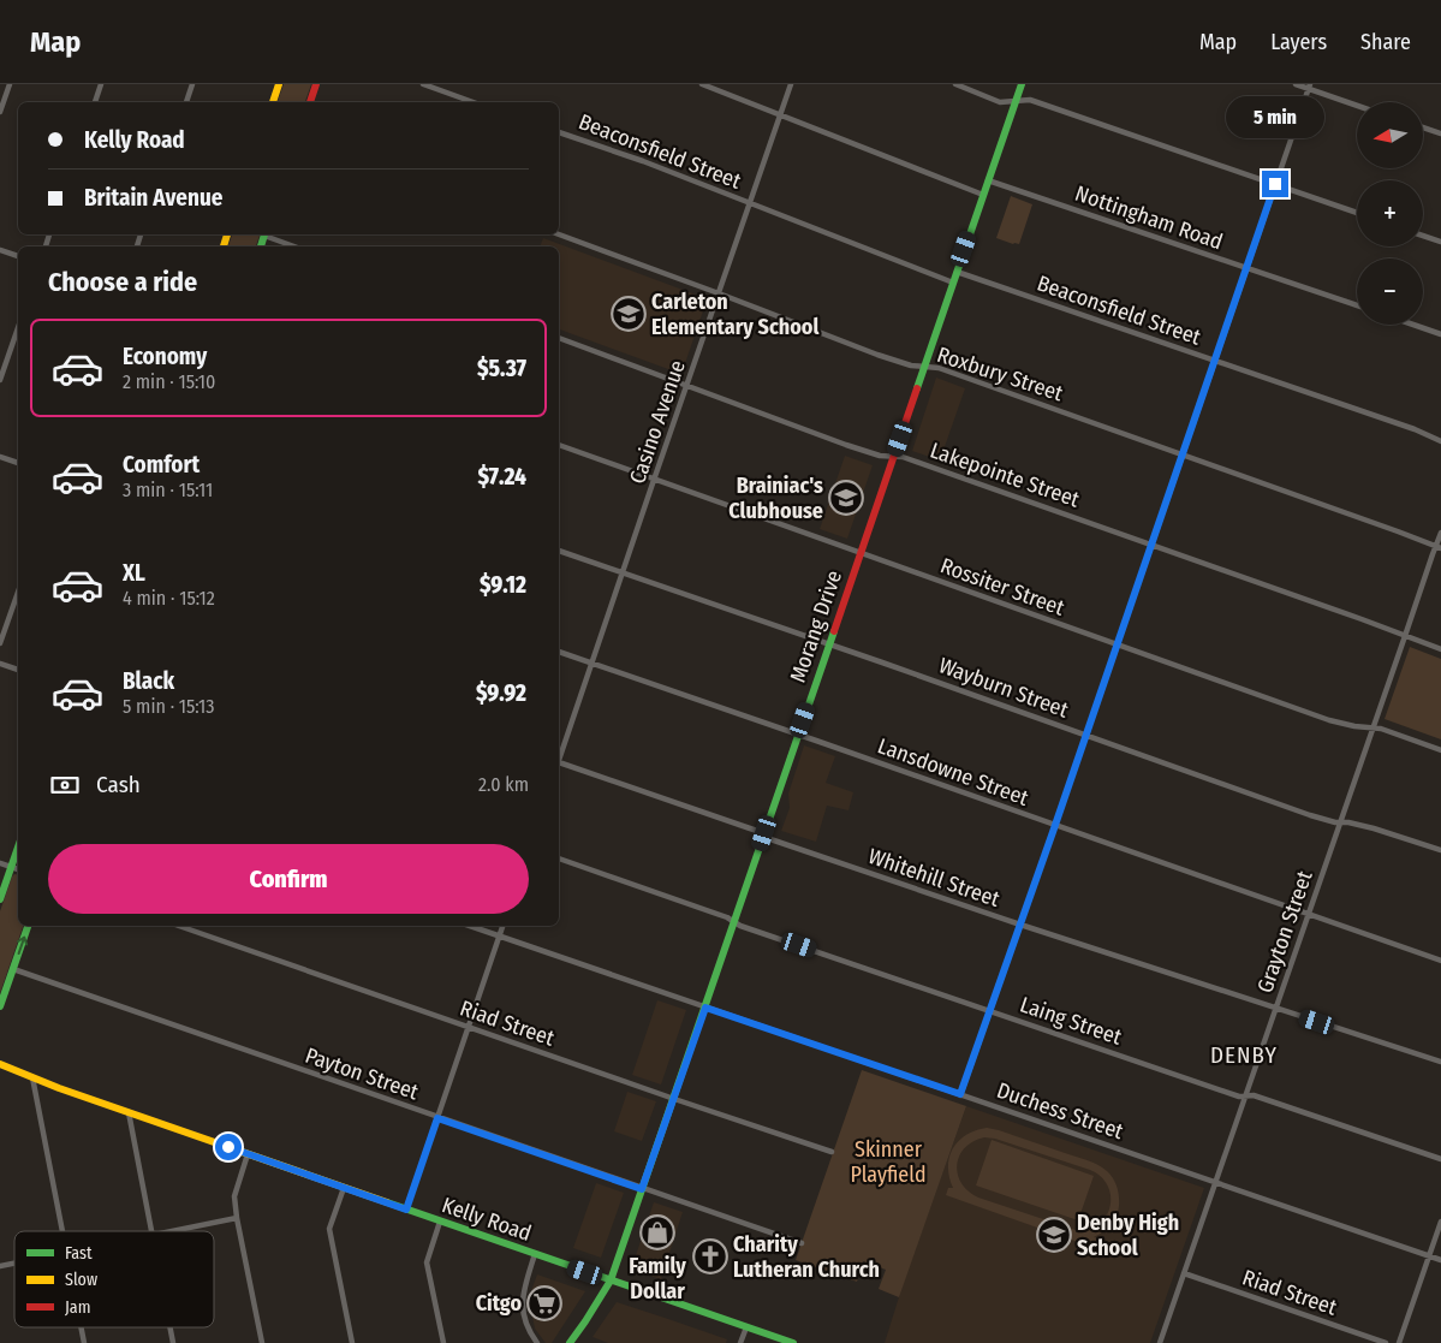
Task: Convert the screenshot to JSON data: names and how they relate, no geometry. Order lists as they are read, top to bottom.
{
  "streets": {
    "street": [
      "Beaconsfield Street",
      "Nottingham Road",
      "Roxbury Street",
      "Casino Avenue",
      "Lakepointe Street",
      "Rossiter Street",
      "Morang Drive",
      "Wayburn Street",
      "Lansdowne Street",
      "Whitehill Street",
      "Grayton Street",
      "Laing Street",
      "Riad Street",
      "Payton Street",
      "Duchess Street",
      "Kelly Road"
    ]
  },
  "crossings": [
    ["Beaconsfield Street", "Casino Avenue"],
    ["Beaconsfield Street", "Morang Drive"],
    ["Nottingham Road", "Morang Drive"],
    ["Roxbury Street", "Casino Avenue"],
    ["Roxbury Street", "Morang Drive"],
    ["Roxbury Street", "Grayton Street"],
    ["Casino Avenue", "Lakepointe Street"],
    ["Casino Avenue", "Rossiter Street"],
    ["Casino Avenue", "Wayburn Street"],
    ["Casino Avenue", "Lansdowne Street"],
    ["Lakepointe Street", "Morang Drive"],
    ["Lakepointe Street", "Grayton Street"],
    ["Rossiter Street", "Morang Drive"],
    ["Rossiter Street", "Grayton Street"],
    ["Morang Drive", "Wayburn Street"],
    ["Morang Drive", "Lansdowne Street"],
    ["Morang Drive", "Whitehill Street"],
    ["Morang Drive", "Laing Street"],
    ["Morang Drive", "Riad Street"],
    ["Morang Drive", "Payton Street"],
    ["Morang Drive", "Duchess Street"],
    ["Morang Drive", "Kelly Road"],
    ["Wayburn Street", "Grayton Street"],
    ["Lansdowne Street", "Grayton Street"],
    ["Whitehill Street", "Grayton Street"],
    ["Grayton Street", "Laing Street"],
    ["Grayton Street", "Riad Street"],
    ["Grayton Street", "Duchess Street"]
  ],
  "districts": ["DENBY"],
  "parks": ["Skinner Playfield"],
  "places": {
    "school or university": ["Carleton Elementary School", "Brainiac's Clubhouse", "Denby High School"],
    "shop": ["Family Dollar"],
    "church": ["Charity Lutheran Church"],
    "supermarket": ["Citgo"]
  },
  "legend": ["Fast", "Slow", "Jam"],
  "north": "left",
  "page": {
    "header": "Map",
    "nav": ["Map", "Layers", "Share"],
    "bubble": "5 min",
    "map_buttons": ["+", "−"],
    "banner": ["Kelly Road", "Britain Avenue"],
    "heading": "Choose a ride",
    "list": [
      {
        "name": "Economy",
        "note": "2 min · 15:10",
        "value": "$5.37"
      },
      {
        "name": "Comfort",
        "note": "3 min · 15:11",
        "value": "$7.24"
      },
      {
        "name": "XL",
        "note": "4 min · 15:12",
        "value": "$9.12"
      },
      {
        "name": "Black",
        "note": "5 min · 15:13",
        "value": "$9.92"
      }
    ],
    "pay": ["Cash", "2.0 km"],
    "buttons": "Confirm"
  }
}
